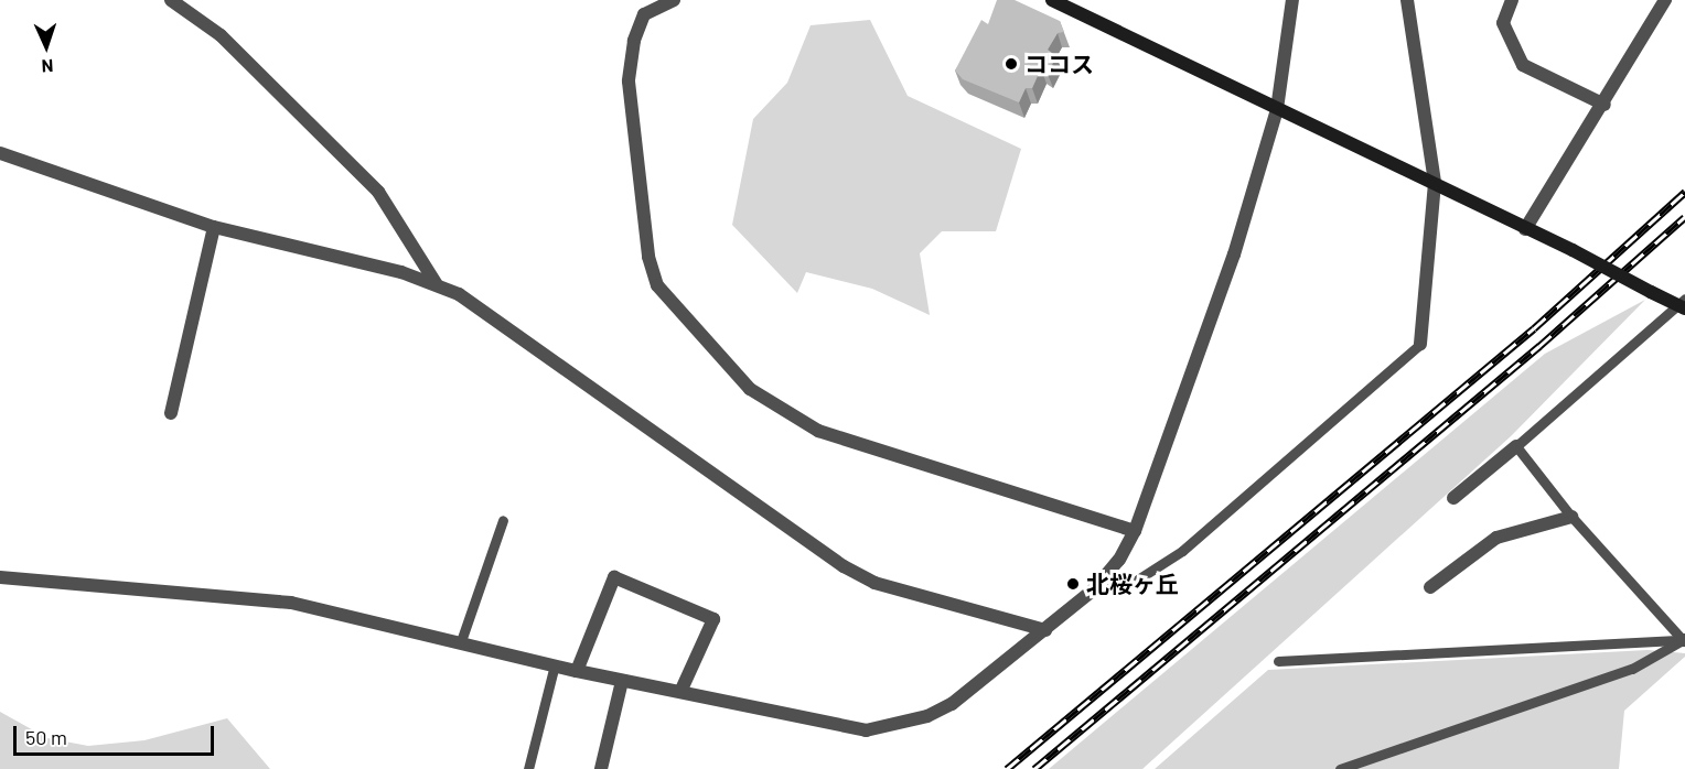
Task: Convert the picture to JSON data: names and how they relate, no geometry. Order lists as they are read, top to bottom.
{
  "places": ["ココス", "北桜ヶ丘"],
  "scale_bar": "50 m",
  "north": "bottom"
}
